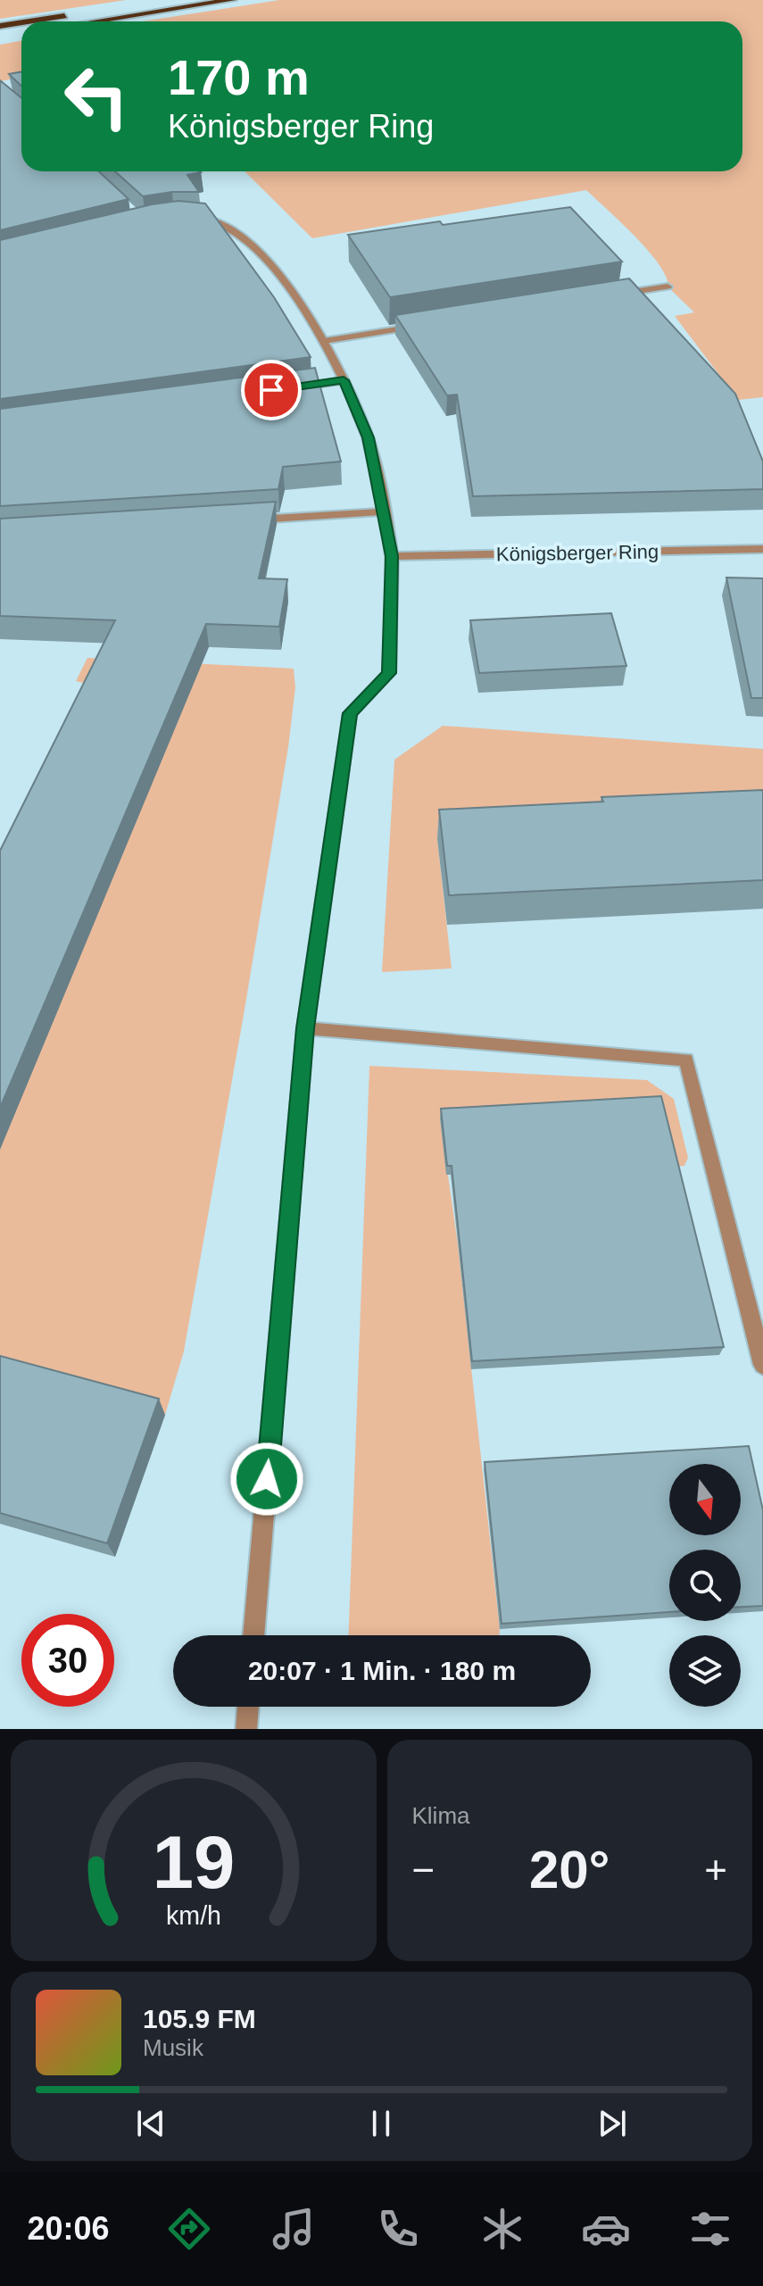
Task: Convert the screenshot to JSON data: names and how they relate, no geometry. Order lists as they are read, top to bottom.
{
  "streets": {
    "street": ["Königsberger Ring"]
  },
  "north": "bottom",
  "page": {
    "turn": ["170 m", "Königsberger Ring"],
    "limit": "30",
    "trip": "20:07 · 1 Min. · 180 m",
    "tile": "Klima",
    "heat": ["−", "20°", "+"],
    "song": ["105.9 FM", "Musik"],
    "tabs": "20:06",
    "gauge": ["19", "km/h"]
  }
}
